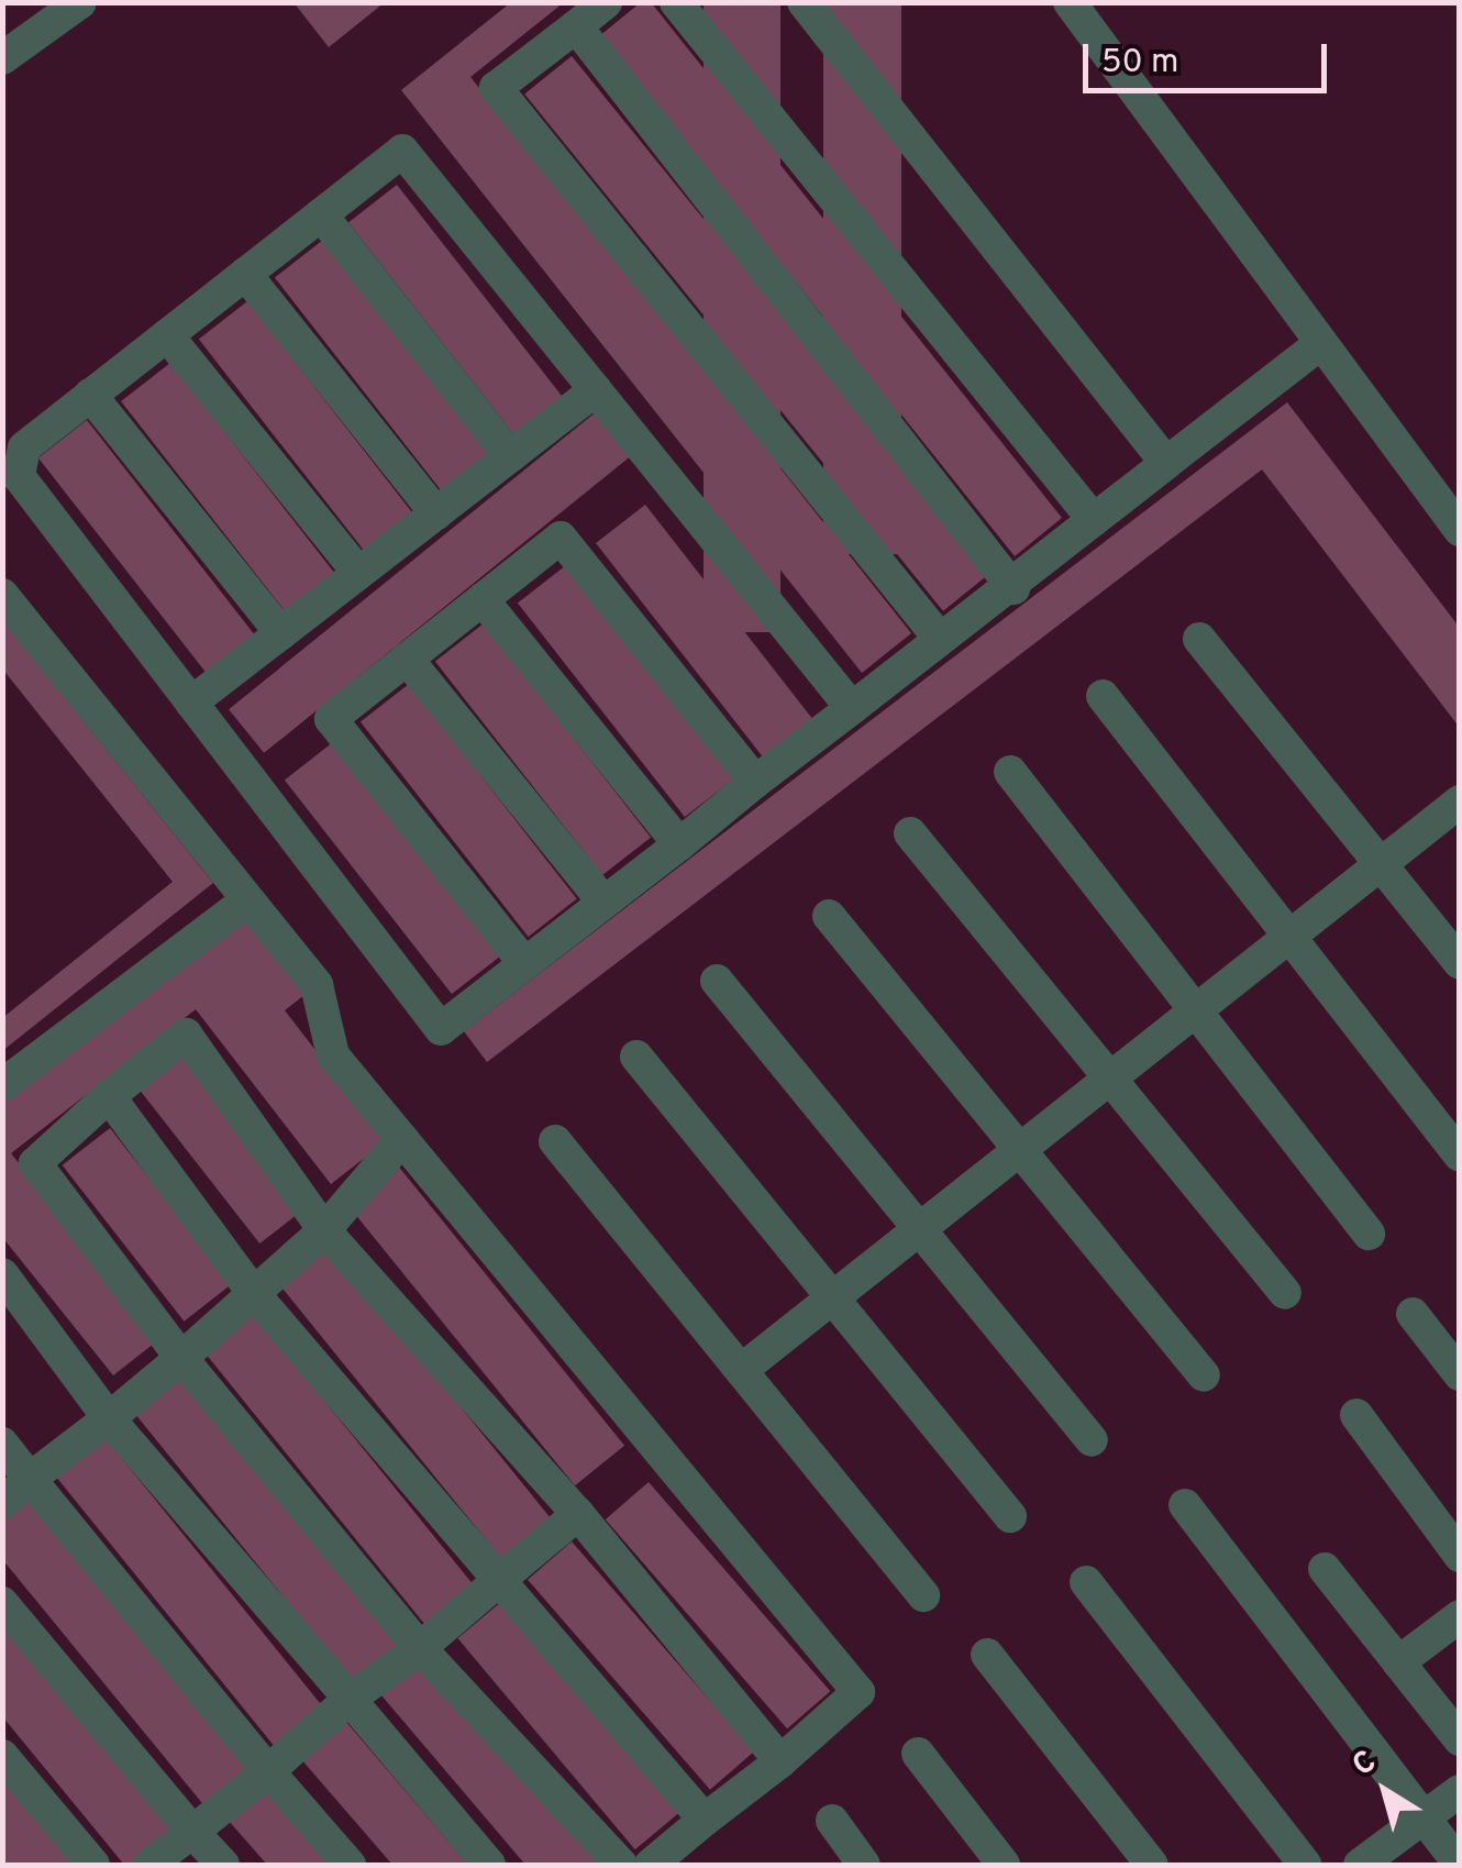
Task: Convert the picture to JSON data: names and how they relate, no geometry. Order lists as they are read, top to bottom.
{
  "scale_bar": "50 m",
  "north": "top left"
}
